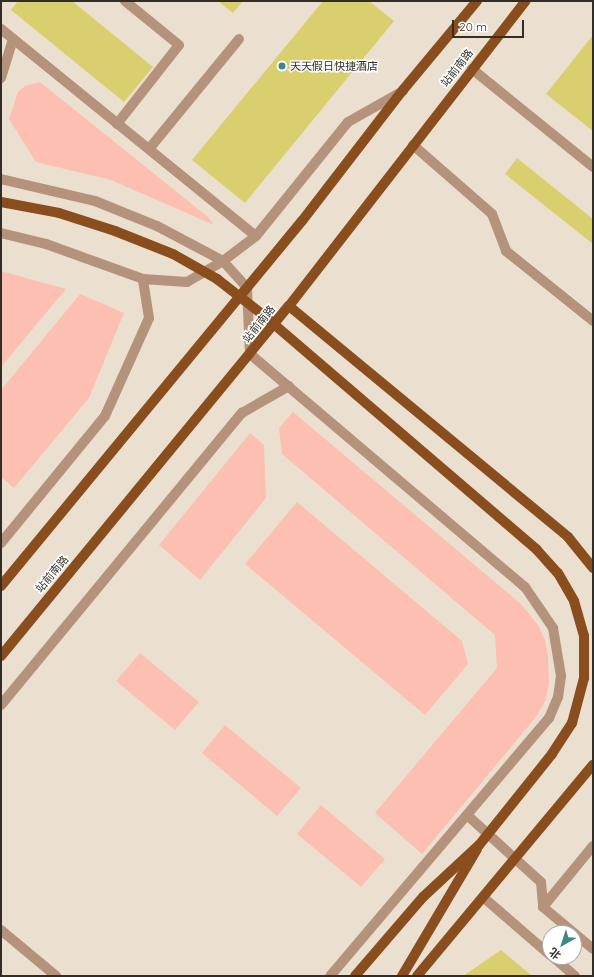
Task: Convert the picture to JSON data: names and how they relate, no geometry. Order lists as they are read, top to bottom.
{
  "streets": {
    "main road": ["站前南路"]
  },
  "places": ["天天假日快捷酒店"],
  "scale_bar": "20 m",
  "north": "bottom left"
}
